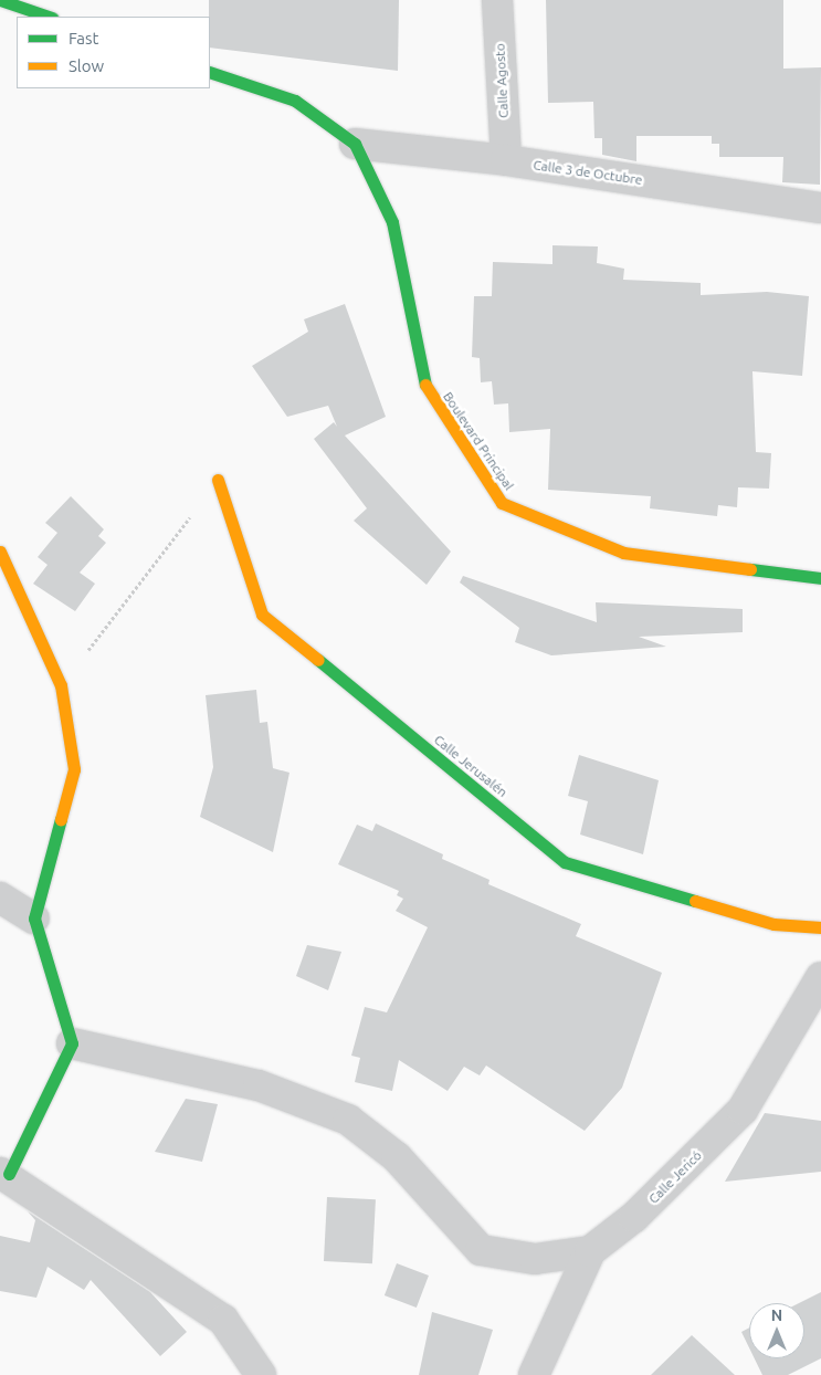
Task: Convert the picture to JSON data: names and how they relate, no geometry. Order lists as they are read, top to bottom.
{
  "streets": {
    "street": [
      "Calle Agosto",
      "Calle 3 de Octubre",
      "Boulevard Principal",
      "Calle Jerusalén",
      "Calle Jericó"
    ]
  },
  "crossings": [
    ["Calle Agosto", "Calle 3 de Octubre"],
    ["Calle 3 de Octubre", "Boulevard Principal"]
  ],
  "legend": ["Fast", "Slow"],
  "north": "top"
}
